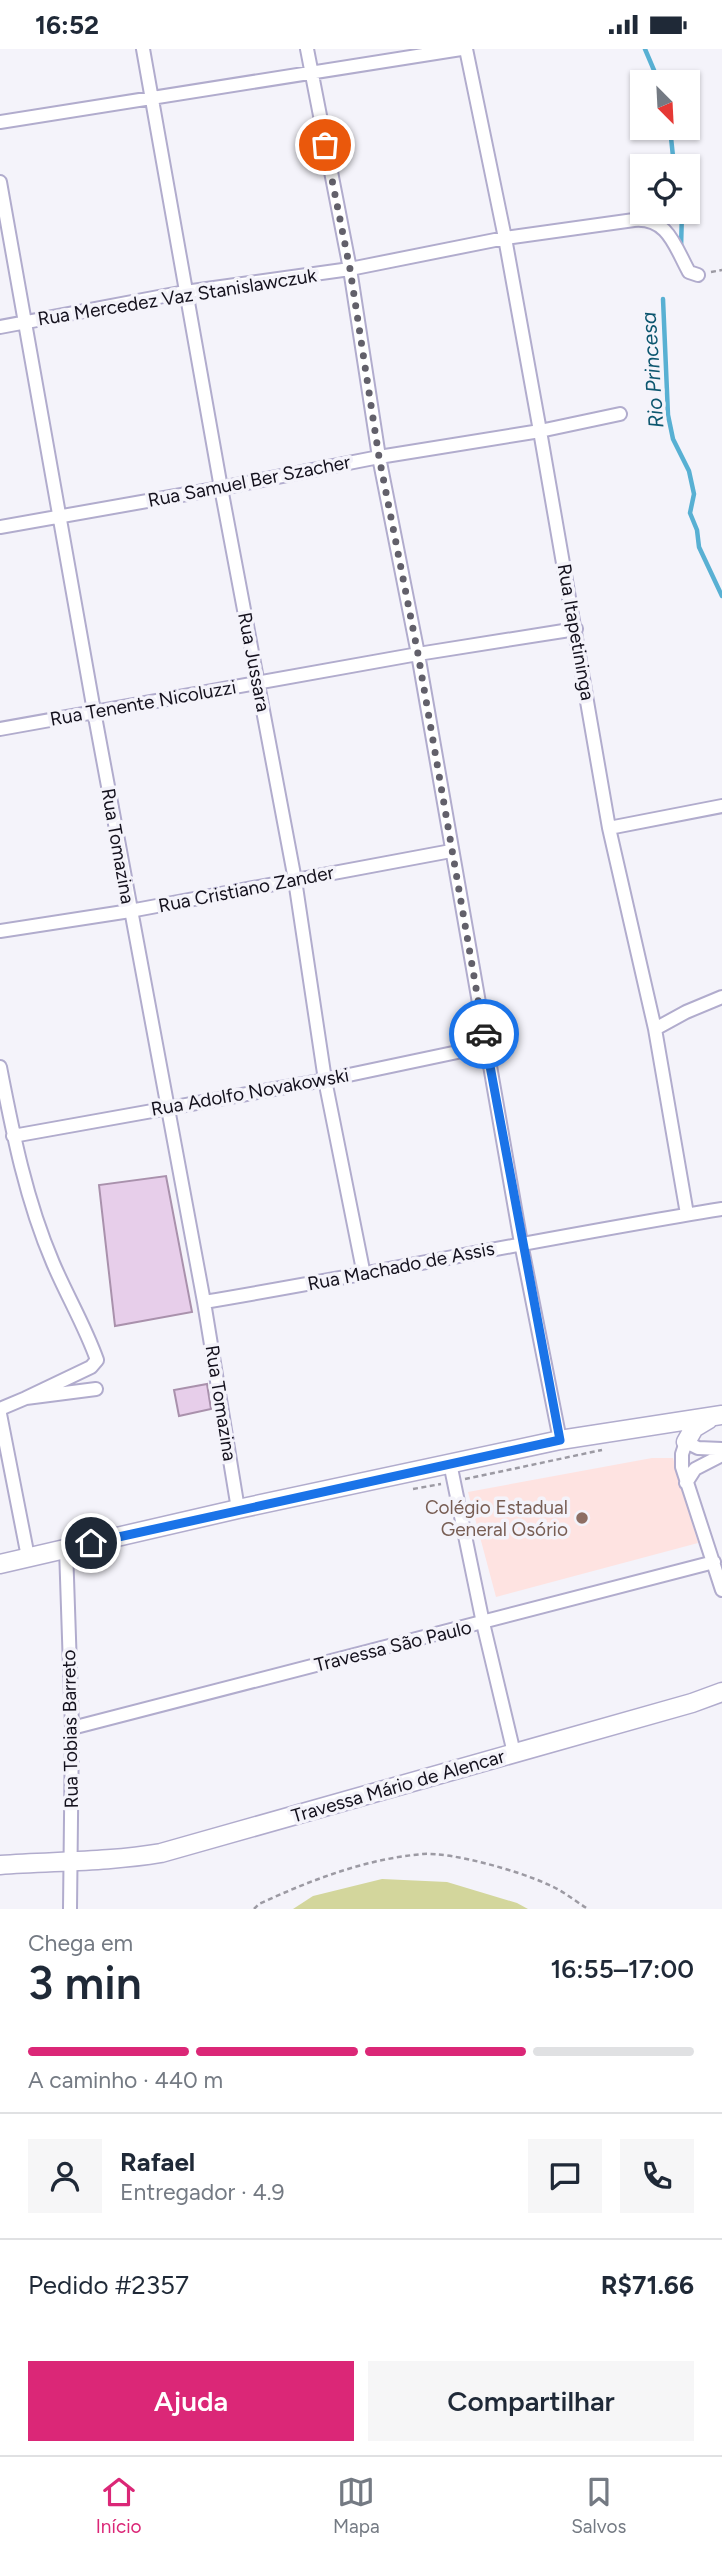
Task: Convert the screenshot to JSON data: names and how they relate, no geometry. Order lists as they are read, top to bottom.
{
  "streets": {
    "main road": ["Travessa Mário de Alencar"],
    "street": [
      "Rua Mercedez Vaz Stanislawczuk",
      "Rua Samuel Ber Szacher",
      "Rua Itapetininga",
      "Rua Jussara",
      "Rua Tenente Nicoluzzi",
      "Rua Tomazina",
      "Rua Cristiano Zander",
      "Rua Adolfo Novakowski",
      "Rua Machado de Assis",
      "Travessa São Paulo",
      "Rua Tobias Barreto"
    ]
  },
  "crossings": [
    ["Rua Mercedez Vaz Stanislawczuk", "Rua Itapetininga"],
    ["Rua Mercedez Vaz Stanislawczuk", "Rua Jussara"],
    ["Rua Mercedez Vaz Stanislawczuk", "Rua Tomazina"],
    ["Rua Samuel Ber Szacher", "Rua Itapetininga"],
    ["Rua Samuel Ber Szacher", "Rua Jussara"],
    ["Rua Samuel Ber Szacher", "Rua Tomazina"],
    ["Rua Itapetininga", "Rua Tenente Nicoluzzi"],
    ["Rua Itapetininga", "Rua Machado de Assis"],
    ["Rua Jussara", "Rua Tenente Nicoluzzi"],
    ["Rua Jussara", "Rua Cristiano Zander"],
    ["Rua Jussara", "Rua Adolfo Novakowski"],
    ["Rua Jussara", "Rua Machado de Assis"],
    ["Rua Tenente Nicoluzzi", "Rua Tomazina"],
    ["Rua Tomazina", "Rua Cristiano Zander"],
    ["Rua Tomazina", "Rua Adolfo Novakowski"],
    ["Rua Tomazina", "Rua Machado de Assis"],
    ["Travessa São Paulo", "Rua Tobias Barreto"],
    ["Rua Tobias Barreto", "Travessa Mário de Alencar"]
  ],
  "water": ["Rio Princesa"],
  "places": ["Colégio Estadual General Osório"],
  "north": "bottom right",
  "page": {
    "status": "16:52",
    "heading": ["3 min", "Chega em", "16:55–17:00"],
    "panel": [
      "Rafael",
      "Entregador · 4.9",
      "Pedido #2357",
      "R$71.66"
    ],
    "bar": "A caminho · 440 m",
    "buttons": ["Ajuda", "Compartilhar"],
    "tabs": ["Início", "Mapa", "Salvos"]
  }
}
